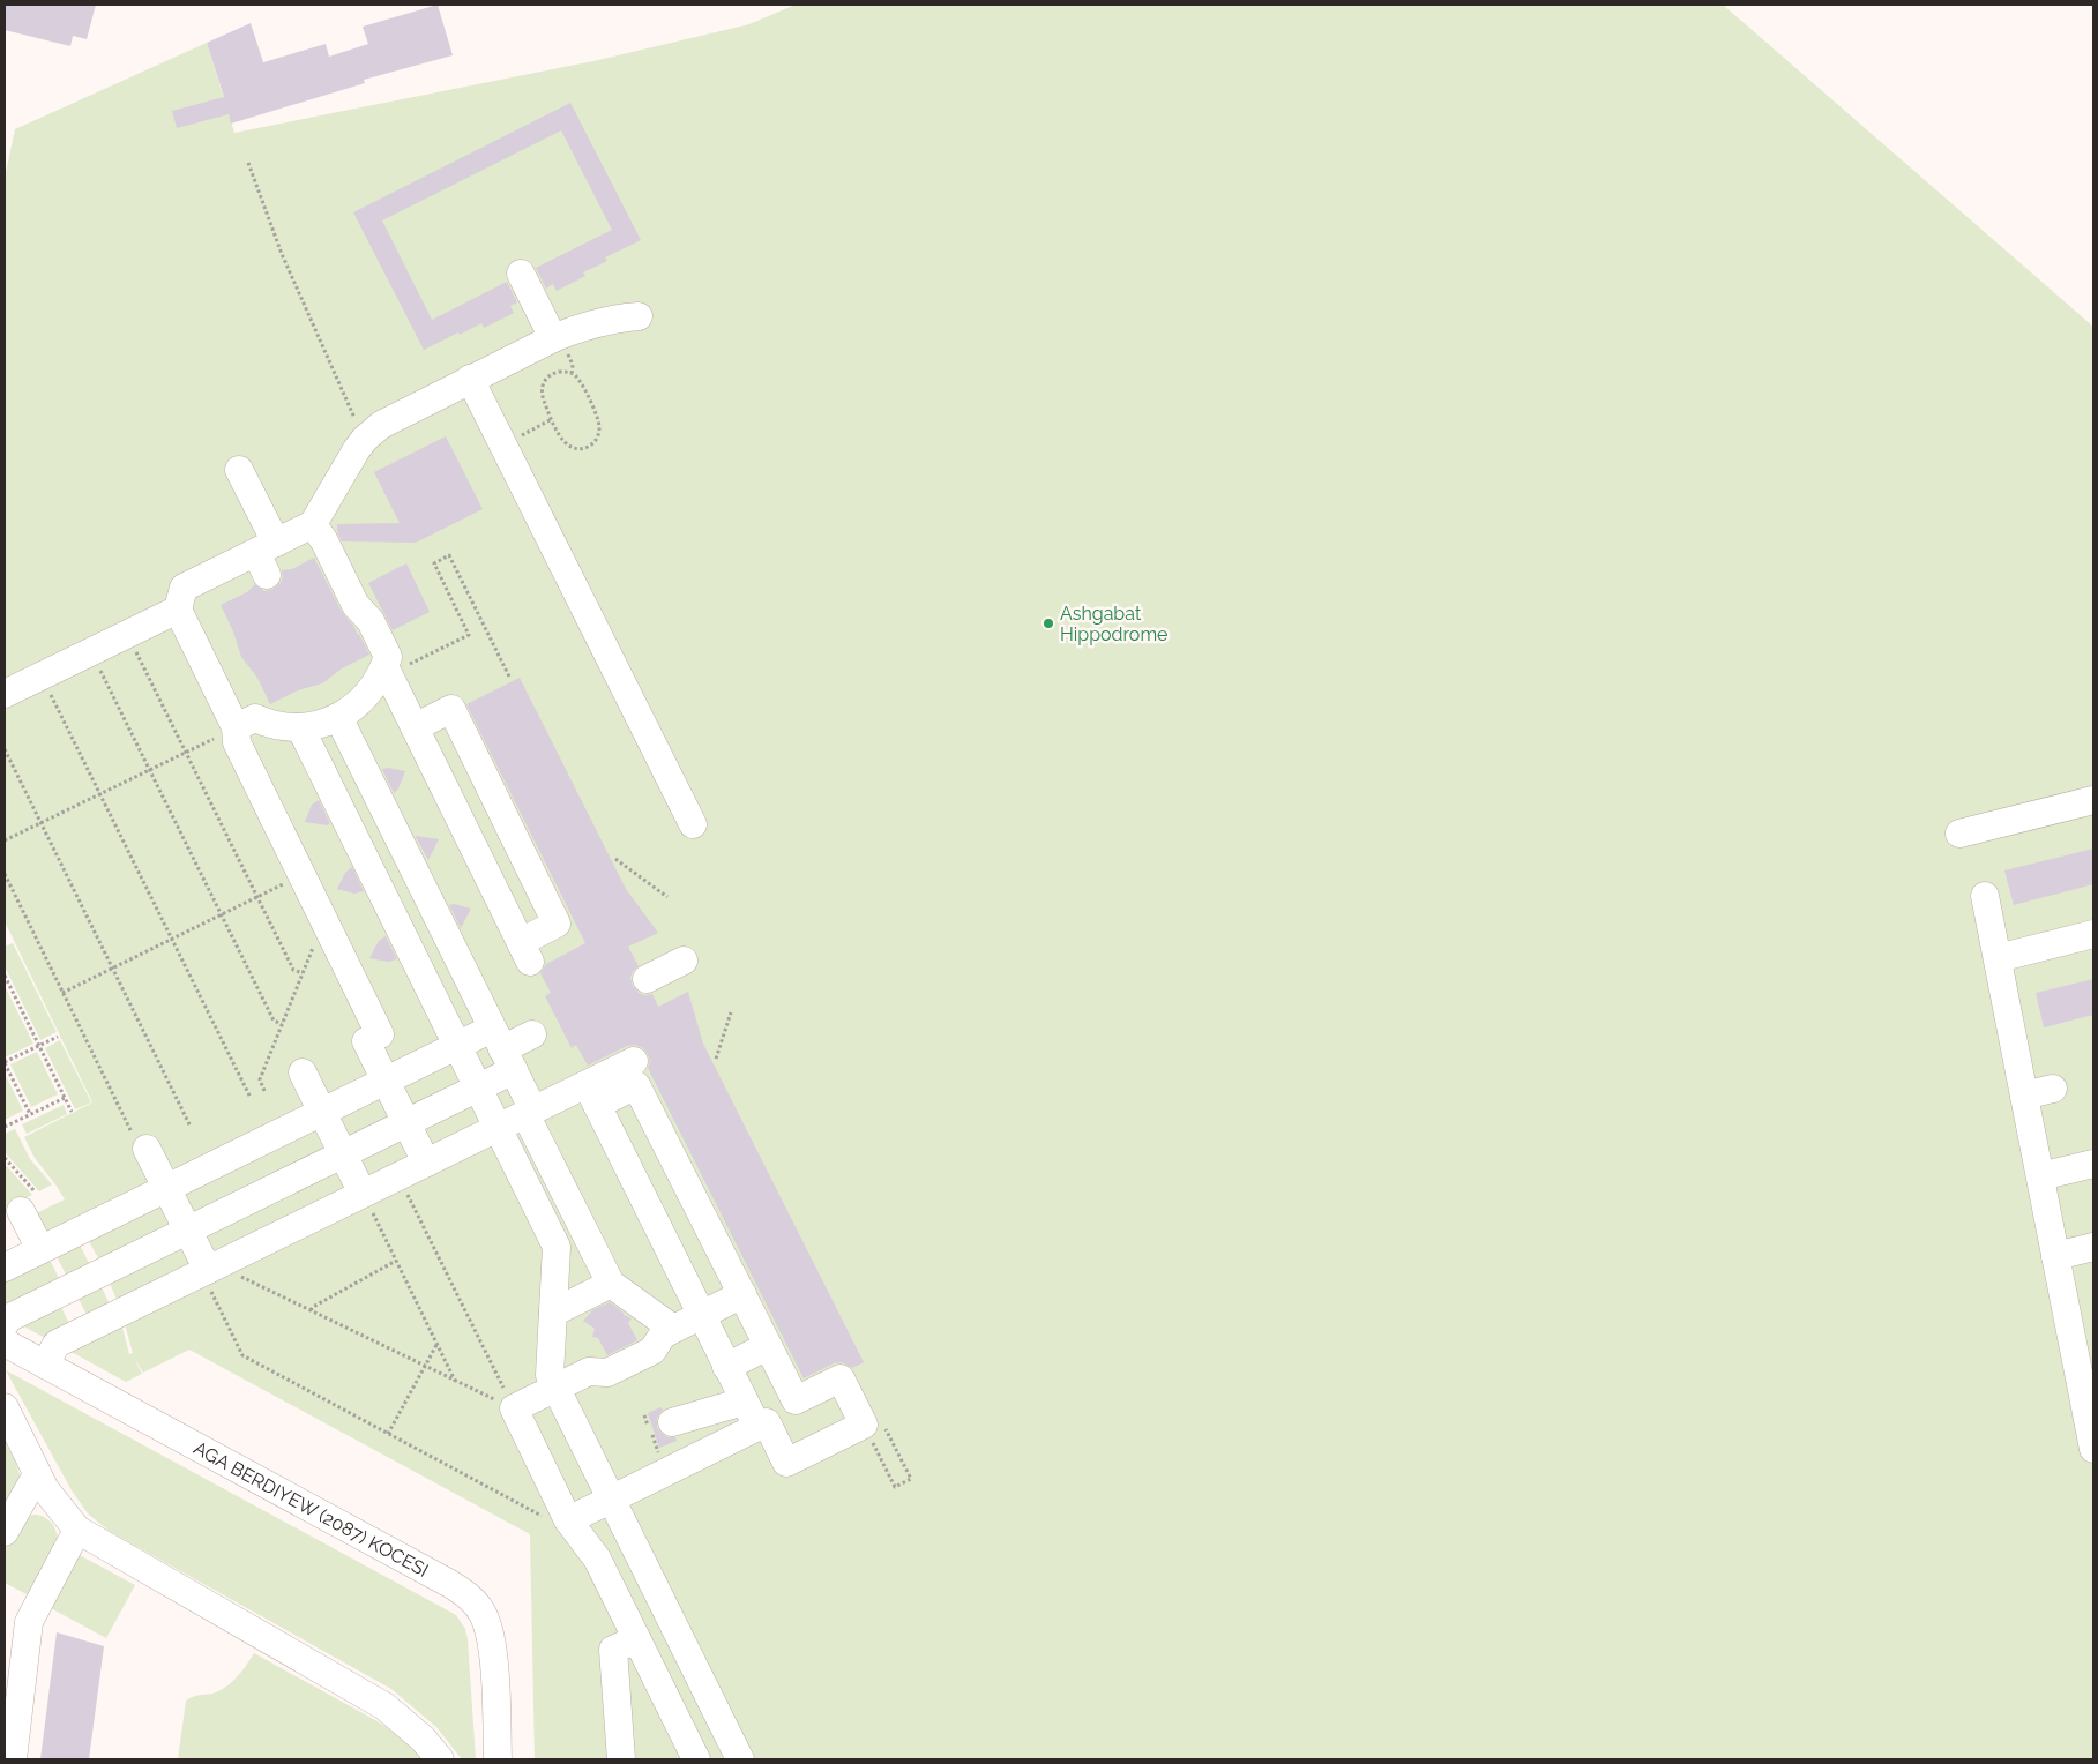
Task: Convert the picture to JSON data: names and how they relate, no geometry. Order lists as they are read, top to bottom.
{
  "streets": {
    "street": ["AGA BERDIYEW (2087) KOCESI"]
  },
  "places": ["Ashgabat Hippodrome"]
}
